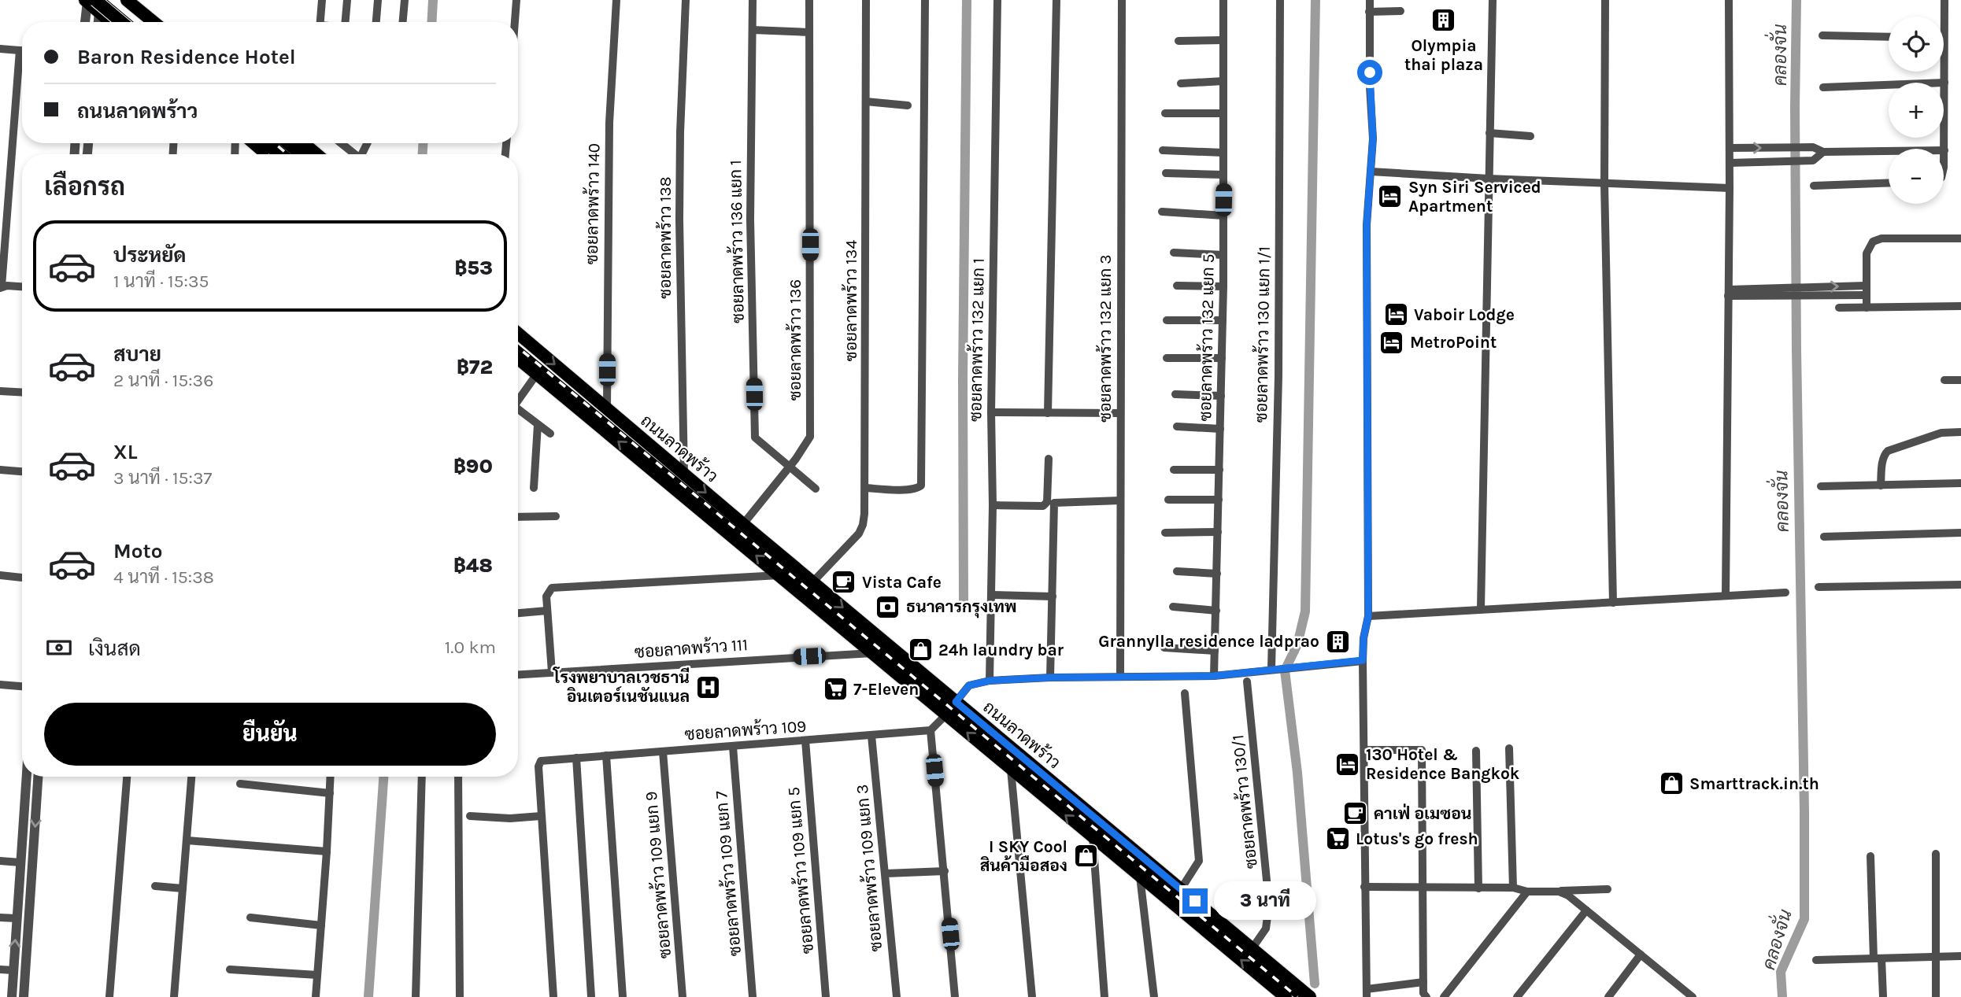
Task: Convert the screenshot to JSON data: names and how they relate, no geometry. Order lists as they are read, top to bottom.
{
  "streets": {
    "main road": ["ถนนลาดพร้าว"],
    "street": [
      "ซอยลาดพร้าว 140",
      "ซอยลาดพร้าว 138",
      "ซอยลาดพร้าว 136 แยก 1",
      "ซอยลาดพร้าว 134",
      "ซอยลาดพร้าว 130 แยก 1/1",
      "ซอยลาดพร้าว 132 แยก 5",
      "ซอยลาดพร้าว 132 แยก 3",
      "ซอยลาดพร้าว 136",
      "ซอยลาดพร้าว 132 แยก 1",
      "ซอยลาดพร้าว 111",
      "ซอยลาดพร้าว 109",
      "ซอยลาดพร้าว 130/1",
      "ซอยลาดพร้าว 109 แยก 3",
      "ซอยลาดพร้าว 109 แยก 5",
      "ซอยลาดพร้าว 109 แยก 7",
      "ซอยลาดพร้าว 109 แยก 9"
    ]
  },
  "crossings": [
    ["ซอยลาดพร้าว 140", "ถนนลาดพร้าว"],
    ["ซอยลาดพร้าว 138", "ถนนลาดพร้าว"],
    ["ซอยลาดพร้าว 136 แยก 1", "ซอยลาดพร้าว 136"],
    ["ซอยลาดพร้าว 134", "ถนนลาดพร้าว"],
    ["ซอยลาดพร้าว 136", "ถนนลาดพร้าว"],
    ["ถนนลาดพร้าว", "ซอยลาดพร้าว 111"],
    ["ถนนลาดพร้าว", "ซอยลาดพร้าว 130/1"],
    ["ซอยลาดพร้าว 109", "ซอยลาดพร้าว 109 แยก 3"],
    ["ซอยลาดพร้าว 109", "ซอยลาดพร้าว 109 แยก 5"],
    ["ซอยลาดพร้าว 109", "ซอยลาดพร้าว 109 แยก 7"],
    ["ซอยลาดพร้าว 109", "ซอยลาดพร้าว 109 แยก 9"]
  ],
  "water": ["คลองจั่น"],
  "places": {
    "building": ["Olympia thai plaza", "Grannylla residence ladprao"],
    "hotel": [
      "Syn Siri Serviced Apartment",
      "Vaboir Lodge",
      "MetroPoint",
      "130 Hotel & Residence Bangkok"
    ],
    "cafe": ["Vista Cafe", "คาเฟ่ อเมซอน"],
    "bank": ["ธนาคารกรุงเทพ"],
    "shop": ["24h laundry bar", "Smarttrack.in.th", "I SKY Cool สินค้ามือสอง"],
    "hospital": ["โรงพยาบาลเวชธานี อินเตอร์เนชันแนล"],
    "supermarket": ["7-Eleven", "Lotus's go fresh"]
  },
  "page": {
    "map_buttons": ["+", "−"],
    "banner": ["Baron Residence Hotel", "ถนนลาดพร้าว"],
    "heading": "เลือกรถ",
    "list": [
      {
        "name": "ประหยัด",
        "note": "1 นาที · 15:35",
        "value": "฿53"
      },
      {
        "name": "สบาย",
        "note": "2 นาที · 15:36",
        "value": "฿72"
      },
      {
        "name": "XL",
        "note": "3 นาที · 15:37",
        "value": "฿90"
      },
      {
        "name": "Moto",
        "note": "4 นาที · 15:38",
        "value": "฿48"
      }
    ],
    "pay": ["เงินสด", "1.0 km"],
    "buttons": "ยืนยัน",
    "bubble": "3 นาที"
  }
}
